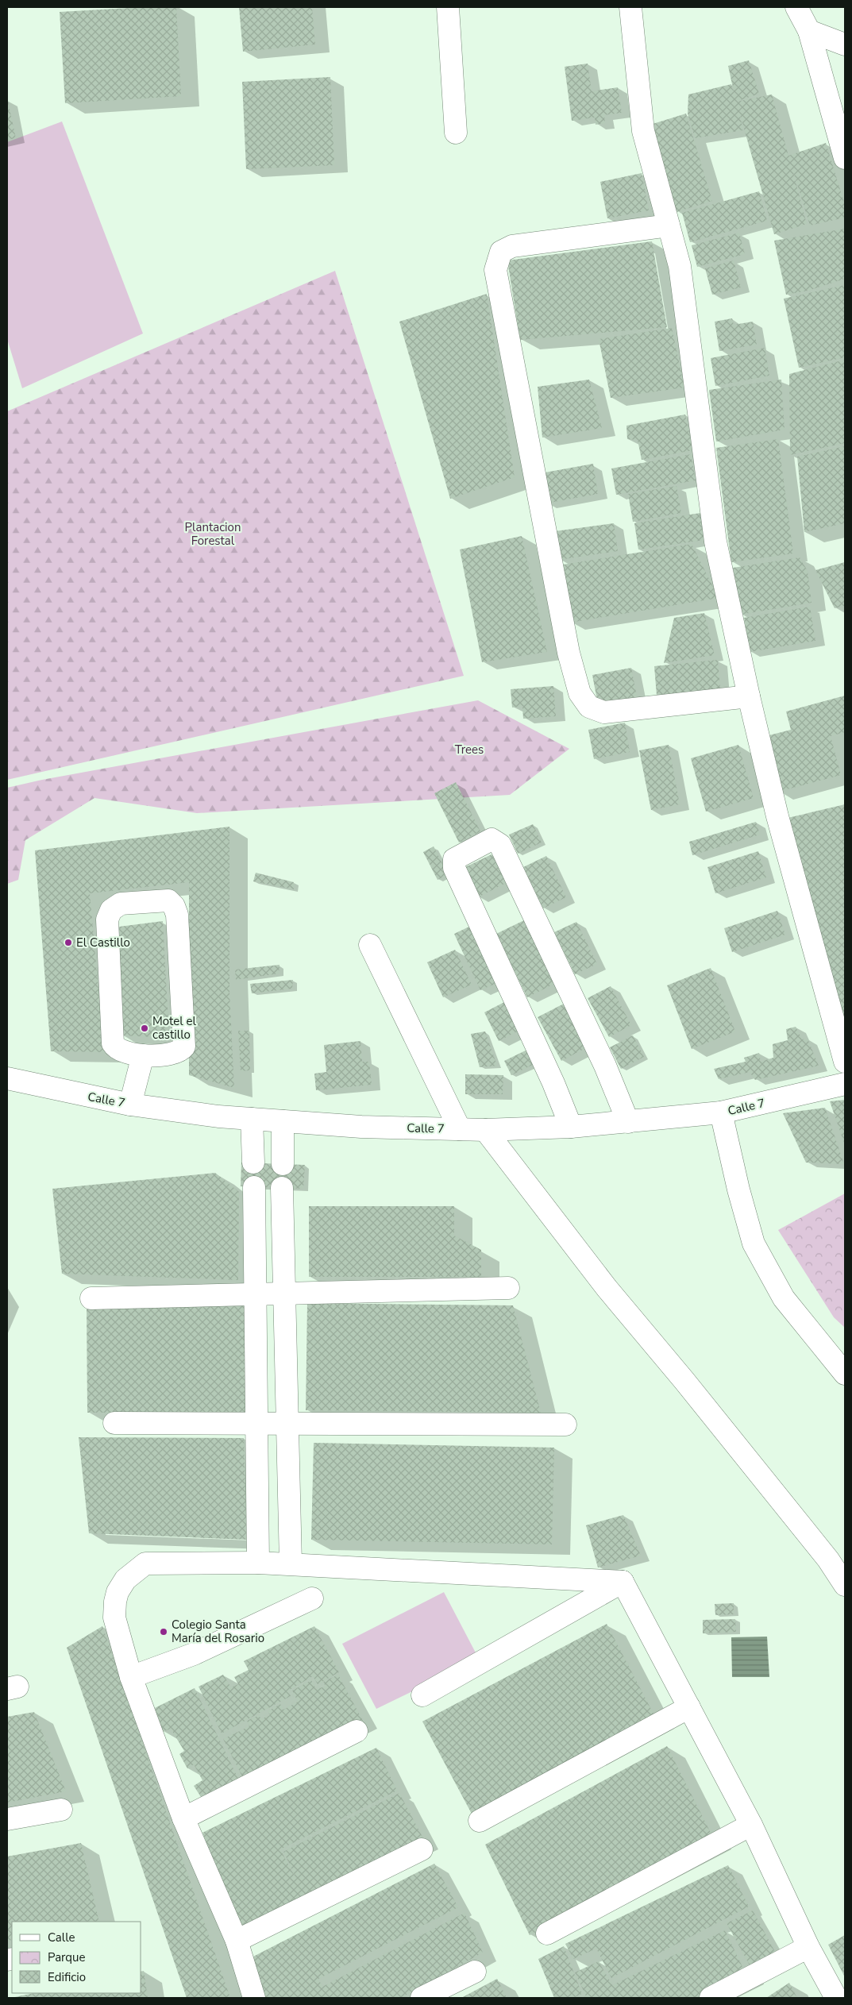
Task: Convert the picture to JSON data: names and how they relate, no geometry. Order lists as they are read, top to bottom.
{
  "streets": {
    "street": ["Calle 7"]
  },
  "parks": ["Plantacion Forestal", "Trees"],
  "places": ["El Castillo", "Motel el castillo", "Colegio Santa María del Rosario"],
  "legend": ["Calle", "Parque", "Edificio"]
}
